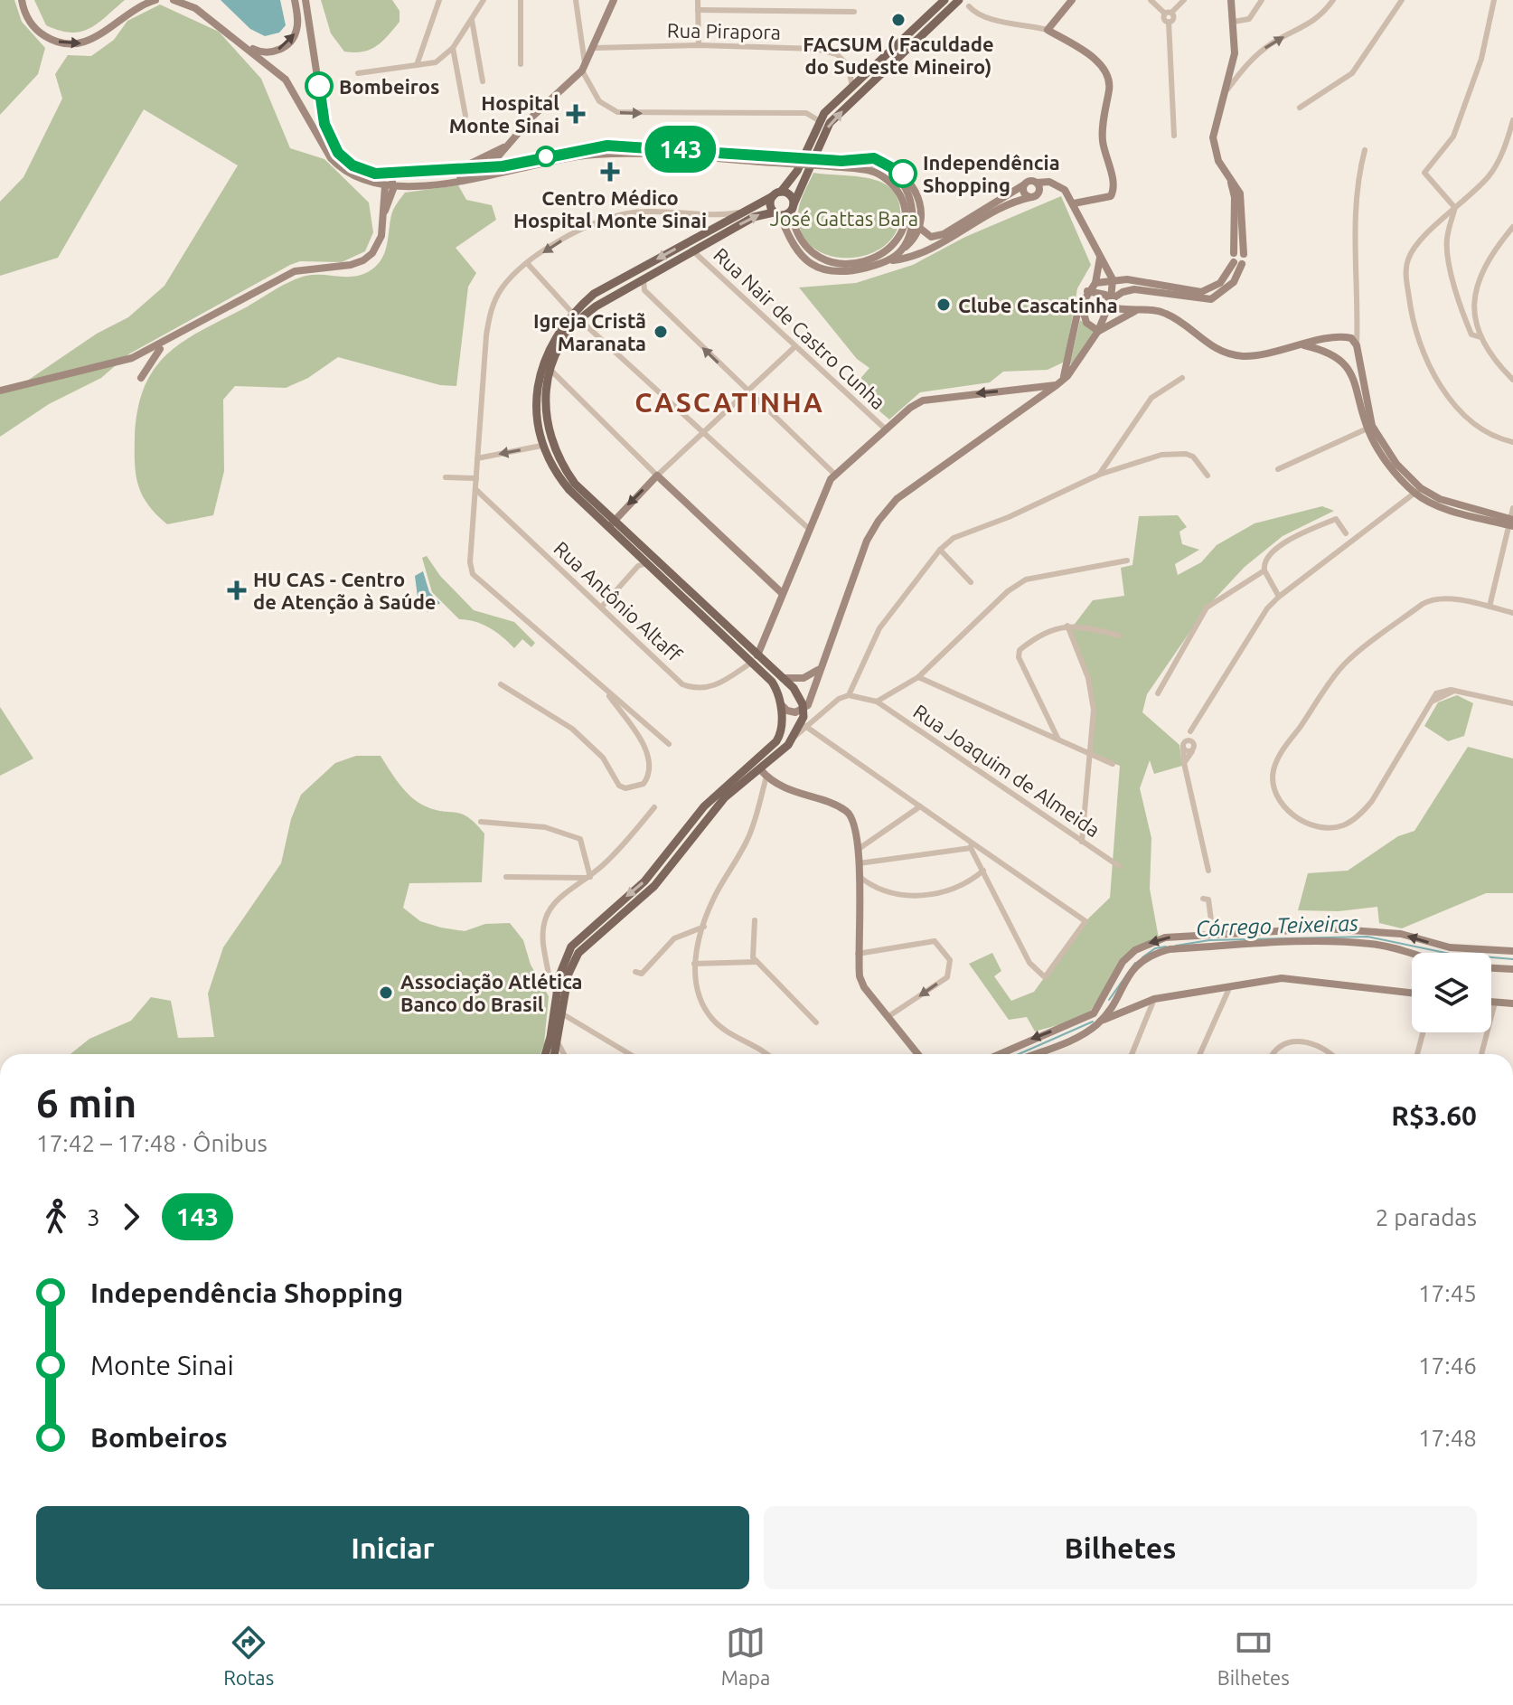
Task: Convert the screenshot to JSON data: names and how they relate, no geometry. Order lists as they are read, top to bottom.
{
  "streets": {
    "street": [
      "Rua Pirapora",
      "Rua Nair de Castro Cunha",
      "Rua Antônio Altaff",
      "Rua Joaquim de Almeida"
    ]
  },
  "districts": ["CASCATINHA"],
  "water": ["Córrego Teixeiras"],
  "parks": ["José Gattas Bara"],
  "places": {
    "other": [
      "FACSUM ( Faculdade do Sudeste Mineiro)",
      "Bombeiros",
      "Independência Shopping",
      "Clube Cascatinha",
      "Igreja Cristã Maranata",
      "Associação Atlética Banco do Brasil"
    ],
    "health": ["Hospital Monte Sinai", "Centro Médico Hospital Monte Sinai", "HU CAS - Centro de Atenção à Saúde"]
  },
  "lines": ["bus line 143"],
  "page": {
    "on_map": "143",
    "heading": ["6 min", "17:42 – 17:48 · Ônibus", "R$3.60"],
    "legs": ["3", "143", "2 paradas"],
    "list": [
      {
        "name": "Independência Shopping",
        "value": "17:45"
      },
      {
        "name": "Monte Sinai",
        "value": "17:46"
      },
      {
        "name": "Bombeiros",
        "value": "17:48"
      }
    ],
    "buttons": ["Iniciar", "Bilhetes"],
    "tabs": ["Rotas", "Mapa", "Bilhetes"]
  }
}
